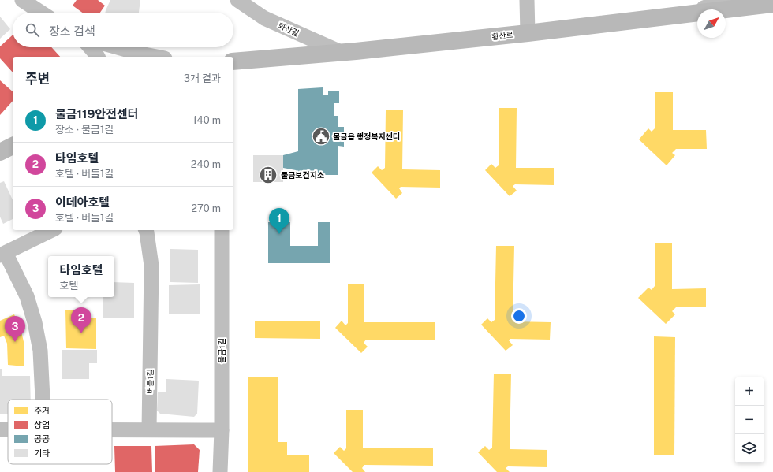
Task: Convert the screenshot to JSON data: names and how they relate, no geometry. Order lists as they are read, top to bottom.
{
  "streets": {
    "main road": ["황산로"],
    "street": ["화산길", "물금1길", "버들1길"]
  },
  "crossings": [
    ["화산길", "황산로"]
  ],
  "places": {
    "public building": ["물금읍 행정복지센터"],
    "building": ["물금보건지소"]
  },
  "legend": [
    "주거",
    "상업",
    "공공",
    "기타"
  ],
  "north": "top right",
  "page": {
    "search": "장소 검색",
    "heading": ["주변", "3개 결과"],
    "list": [
      {
        "mark": "1",
        "name": "물금119안전센터",
        "note": "장소 · 물금1길",
        "value": "140 m"
      },
      {
        "mark": "2",
        "name": "타임호텔",
        "note": "호텔 · 버들1길",
        "value": "240 m"
      },
      {
        "mark": "3",
        "name": "이데아호텔",
        "note": "호텔 · 버들1길",
        "value": "270 m"
      }
    ],
    "pins": ["1", "2", "3"],
    "popup": ["타임호텔", "호텔"],
    "map_buttons": ["+", "−"]
  }
}
